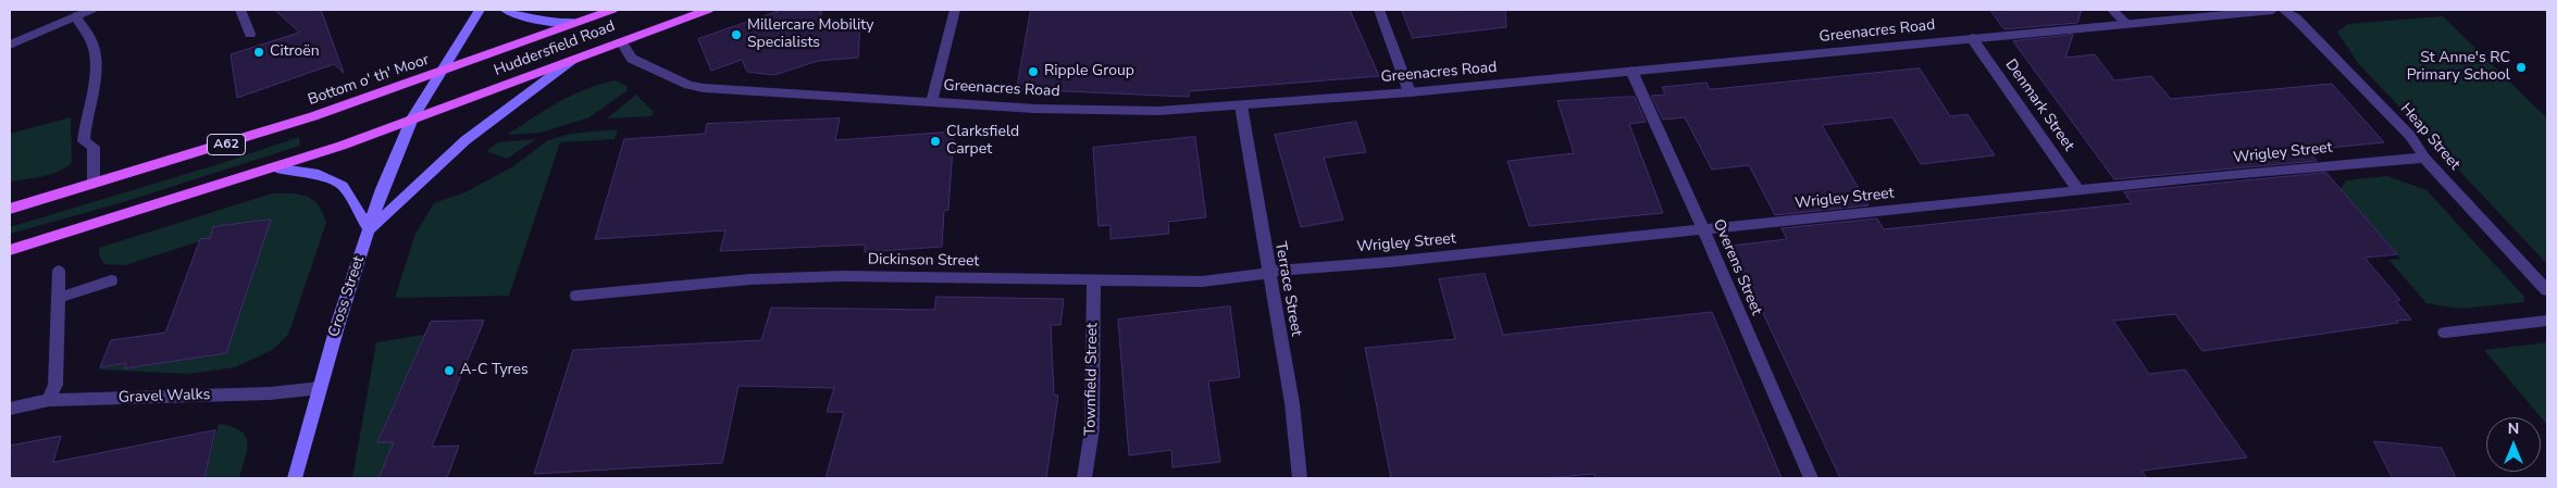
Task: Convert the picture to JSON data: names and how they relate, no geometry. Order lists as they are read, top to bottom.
{
  "streets": {
    "main road": [
      "Huddersfield Road",
      "Bottom o' th' Moor",
      "A62",
      "Cross Street"
    ],
    "street": [
      "Greenacres Road",
      "Denmark Street",
      "Heap Street",
      "Wrigley Street",
      "Dickinson Street",
      "Overens Street",
      "Terrace Street",
      "Townfield Street",
      "Gravel Walks"
    ]
  },
  "crossings": [
    ["Greenacres Road", "Huddersfield Road"],
    ["Greenacres Road", "Denmark Street"],
    ["Greenacres Road", "Overens Street"],
    ["Greenacres Road", "Terrace Street"],
    ["Huddersfield Road", "Bottom o' th' Moor"],
    ["Huddersfield Road", "A62"],
    ["Huddersfield Road", "Cross Street"],
    ["Bottom o' th' Moor", "A62"],
    ["Bottom o' th' Moor", "Cross Street"],
    ["Denmark Street", "Wrigley Street"],
    ["Heap Street", "Wrigley Street"],
    ["A62", "Cross Street"],
    ["Wrigley Street", "Dickinson Street"],
    ["Wrigley Street", "Overens Street"],
    ["Wrigley Street", "Terrace Street"],
    ["Dickinson Street", "Terrace Street"],
    ["Dickinson Street", "Townfield Street"],
    ["Cross Street", "Gravel Walks"]
  ],
  "places": [
    "Millercare Mobility Specialists",
    "Citroën",
    "St Anne's RC Primary School",
    "Ripple Group",
    "Clarksfield Carpet",
    "A-C Tyres"
  ],
  "north": "top"
}
